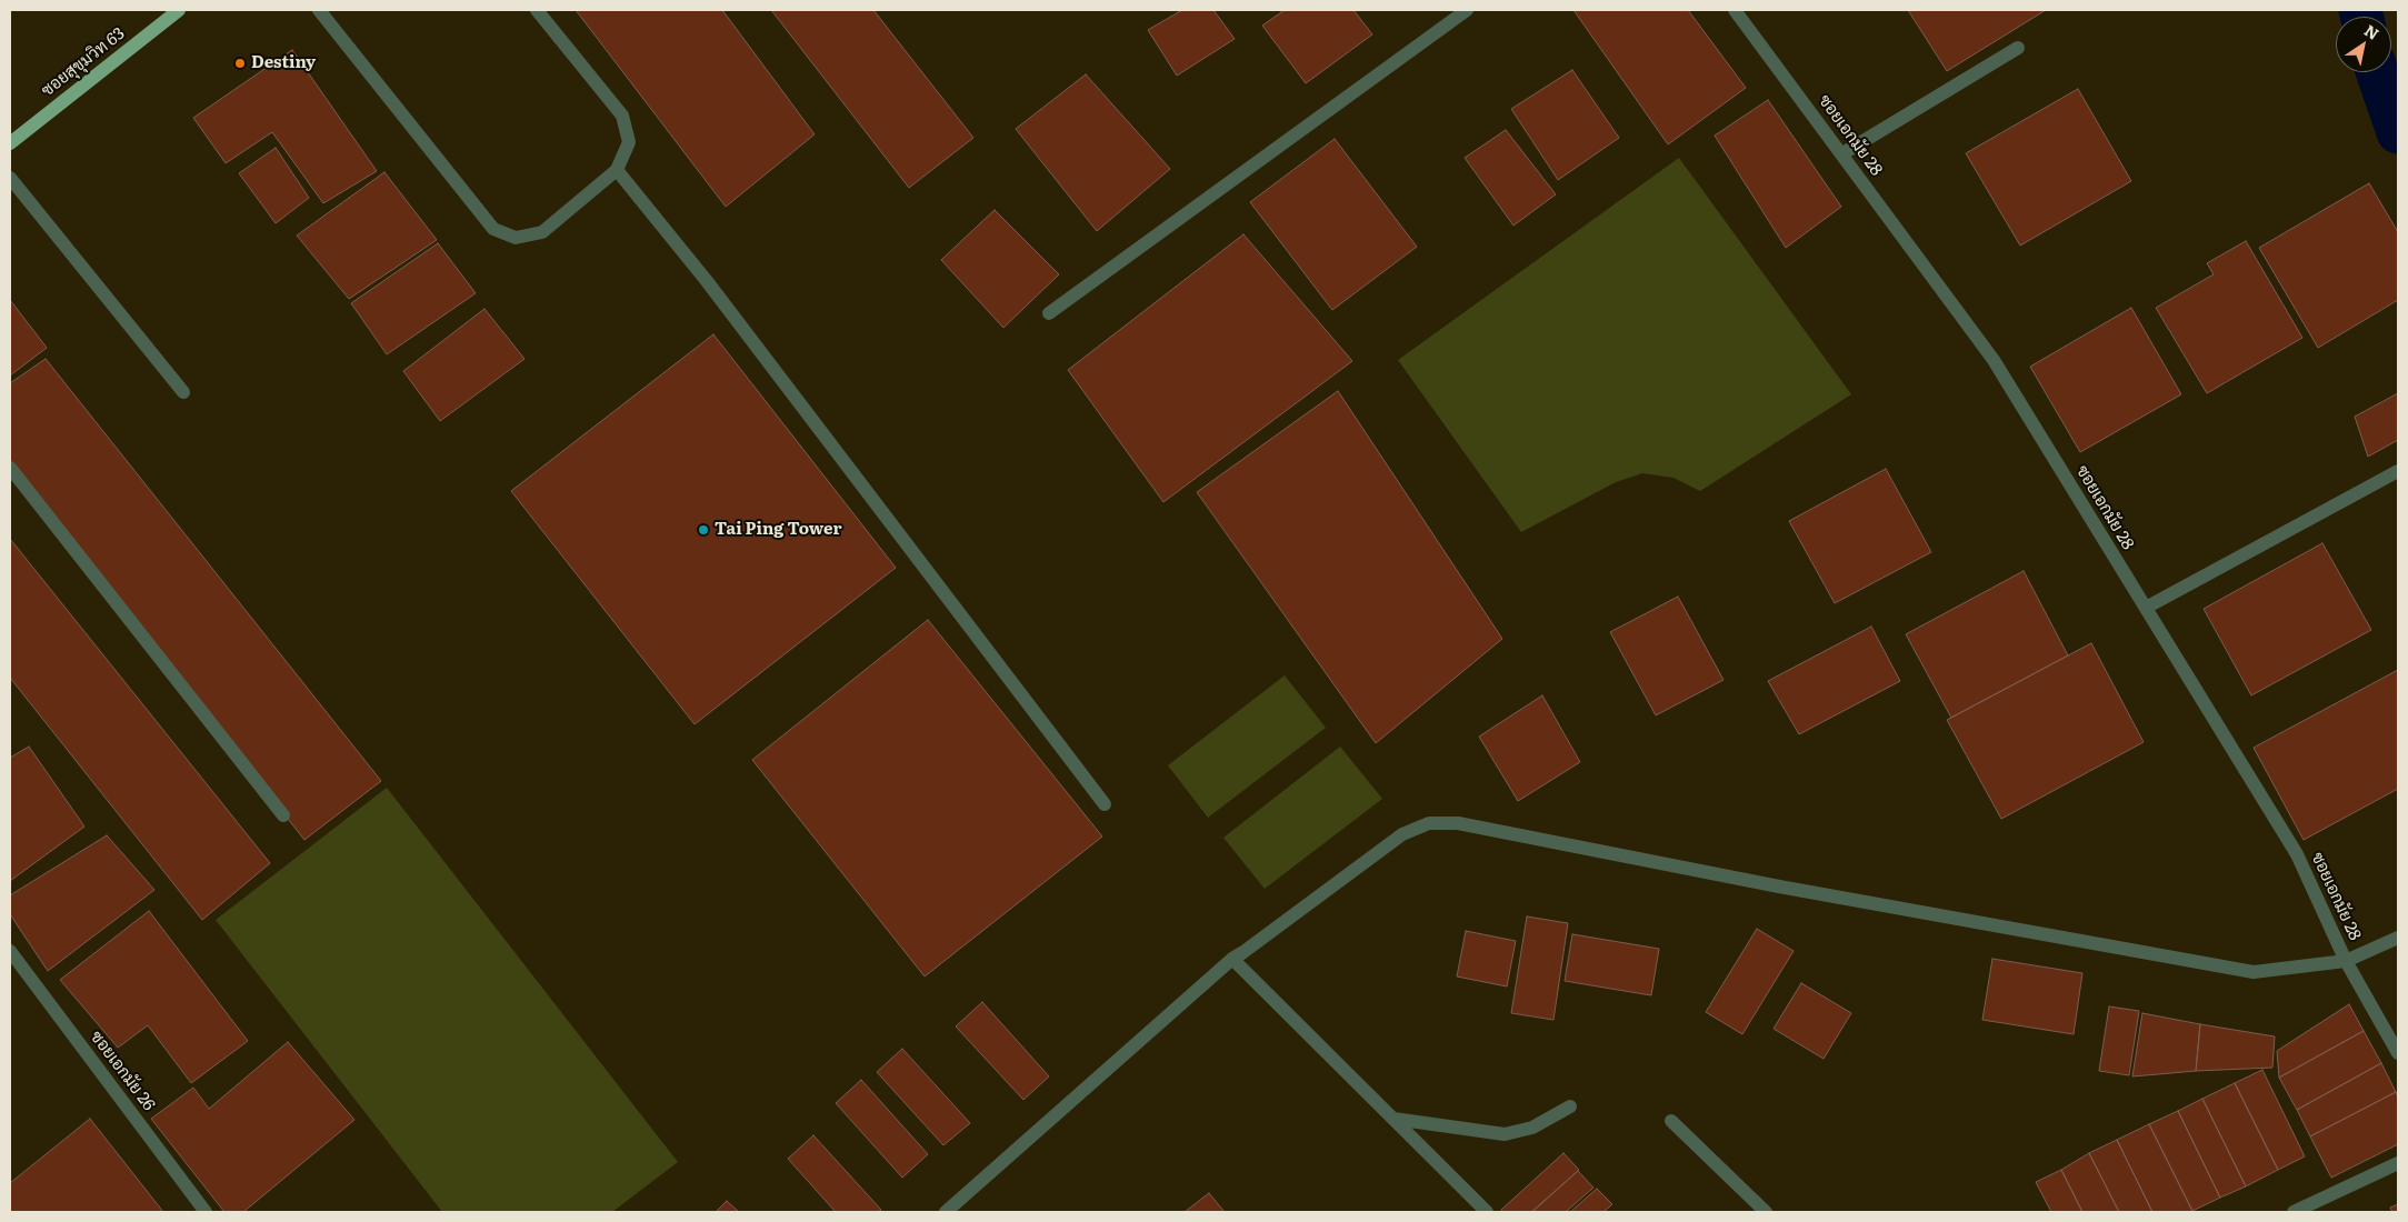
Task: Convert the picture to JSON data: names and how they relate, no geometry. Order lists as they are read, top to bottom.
{
  "streets": {
    "main road": ["ซอยสุขุมวิท 63"],
    "street": ["ซอยเอกมัย 28", "ซอยเอกมัย 26"]
  },
  "places": ["Destiny", "Tai Ping Tower"],
  "north": "top right"
}
